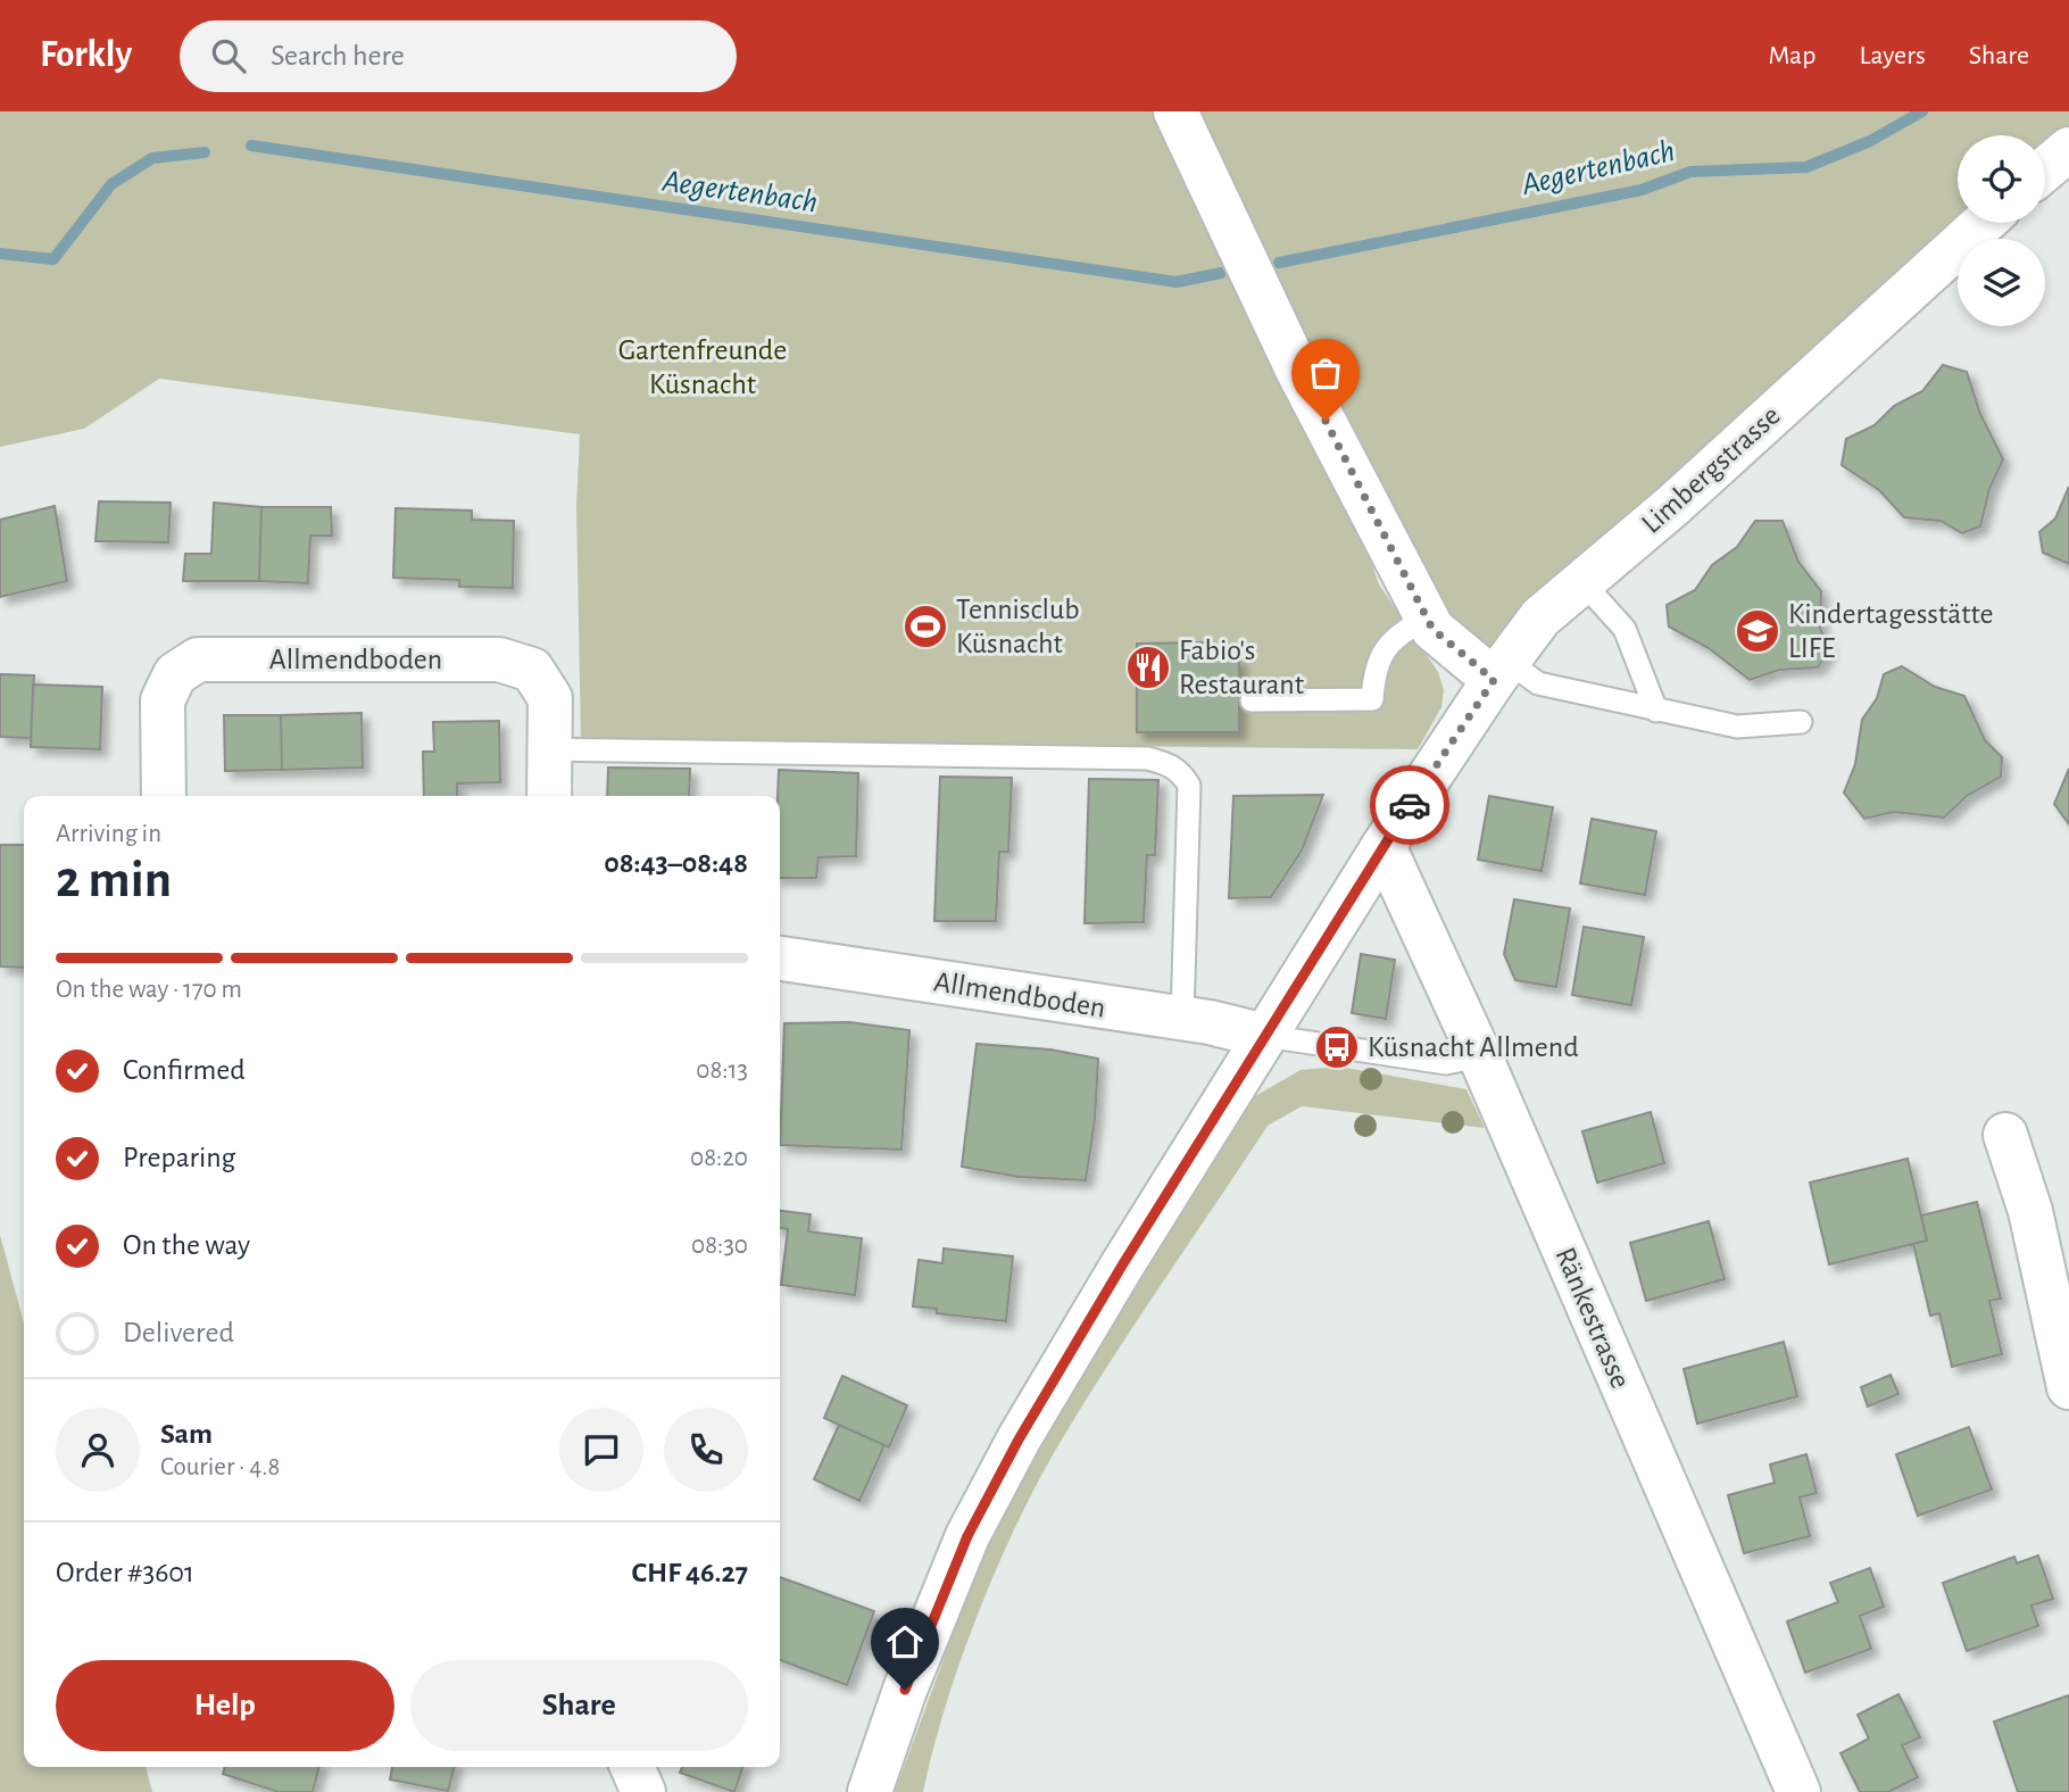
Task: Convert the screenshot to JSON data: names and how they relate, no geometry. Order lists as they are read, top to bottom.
{
  "streets": {
    "street": ["Limbergstrasse", "Allmendboden", "Ränkestrasse"]
  },
  "crossings": [
    ["Limbergstrasse", "Allmendboden"],
    ["Limbergstrasse", "Ränkestrasse"]
  ],
  "water": ["Aegertenbach"],
  "parks": ["Gartenfreunde Küsnacht"],
  "places": {
    "sports": ["Tennisclub Küsnacht"],
    "school or university": ["Kindertagesstätte LIFE"],
    "restaurant": ["Fabio's Restaurant"],
    "bus stop": ["Küsnacht Allmend"]
  },
  "page": {
    "header": "Forkly",
    "search": "Search here",
    "nav": ["Map", "Layers", "Share"],
    "heading": ["2 min", "Arriving in", "08:43–08:48"],
    "panel": [
      "Sam",
      "Courier · 4.8",
      "Order #3601",
      "CHF 46.27"
    ],
    "bar": "On the way · 170 m",
    "list": [
      ["Confirmed", "08:13"],
      ["Preparing", "08:20"],
      ["On the way", "08:30"],
      "Delivered"
    ],
    "buttons": ["Help", "Share"]
  }
}
